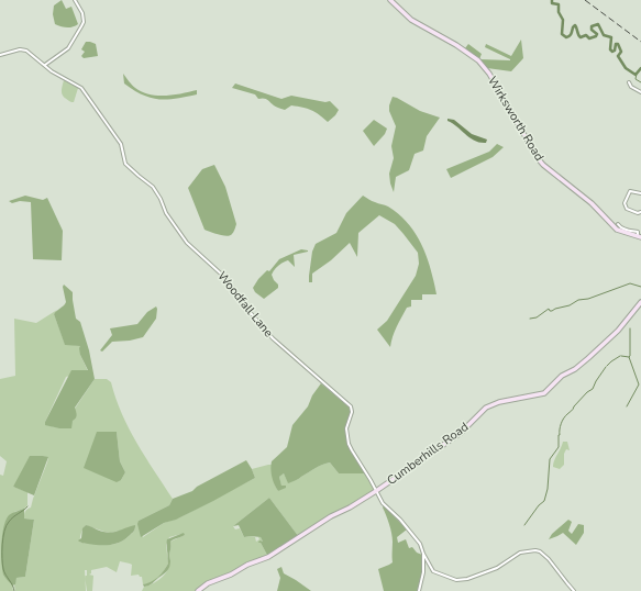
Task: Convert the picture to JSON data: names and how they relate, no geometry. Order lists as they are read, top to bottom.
{
  "streets": {
    "street": ["Wirksworth Road", "Woodfall Lane", "Cumberhills Road"]
  },
  "crossings": [
    ["Woodfall Lane", "Cumberhills Road"]
  ]
}
